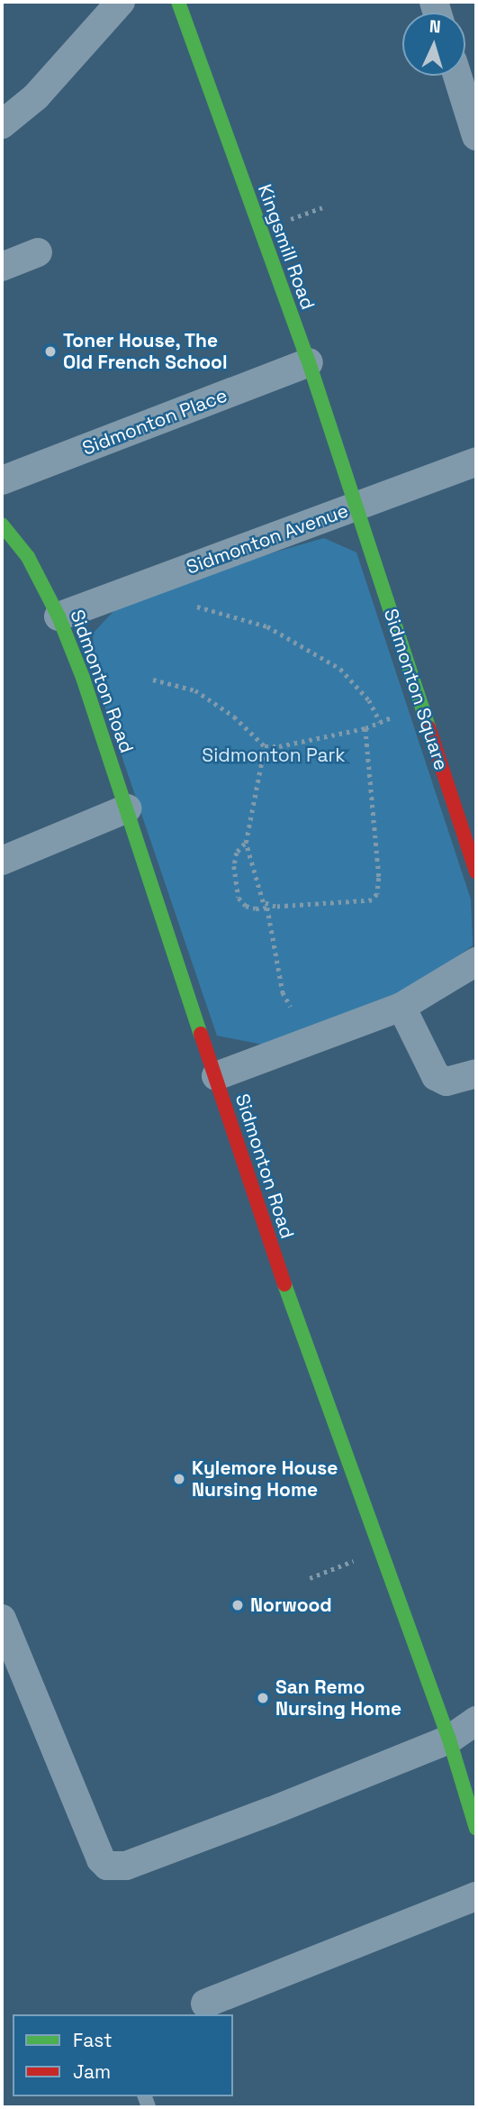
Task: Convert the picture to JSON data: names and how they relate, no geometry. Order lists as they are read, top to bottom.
{
  "streets": {
    "street": [
      "Kingsmill Road",
      "Sidmonton Place",
      "Sidmonton Avenue",
      "Sidmonton Road",
      "Sidmonton Square"
    ]
  },
  "crossings": [
    ["Kingsmill Road", "Sidmonton Place"],
    ["Kingsmill Road", "Sidmonton Avenue"],
    ["Kingsmill Road", "Sidmonton Square"],
    ["Sidmonton Avenue", "Sidmonton Road"],
    ["Sidmonton Avenue", "Sidmonton Square"]
  ],
  "parks": ["Sidmonton Park"],
  "places": [
    "Toner House, The Old French School",
    "Kylemore House Nursing Home",
    "Norwood",
    "San Remo Nursing Home"
  ],
  "legend": ["Fast", "Jam"],
  "north": "top"
}
